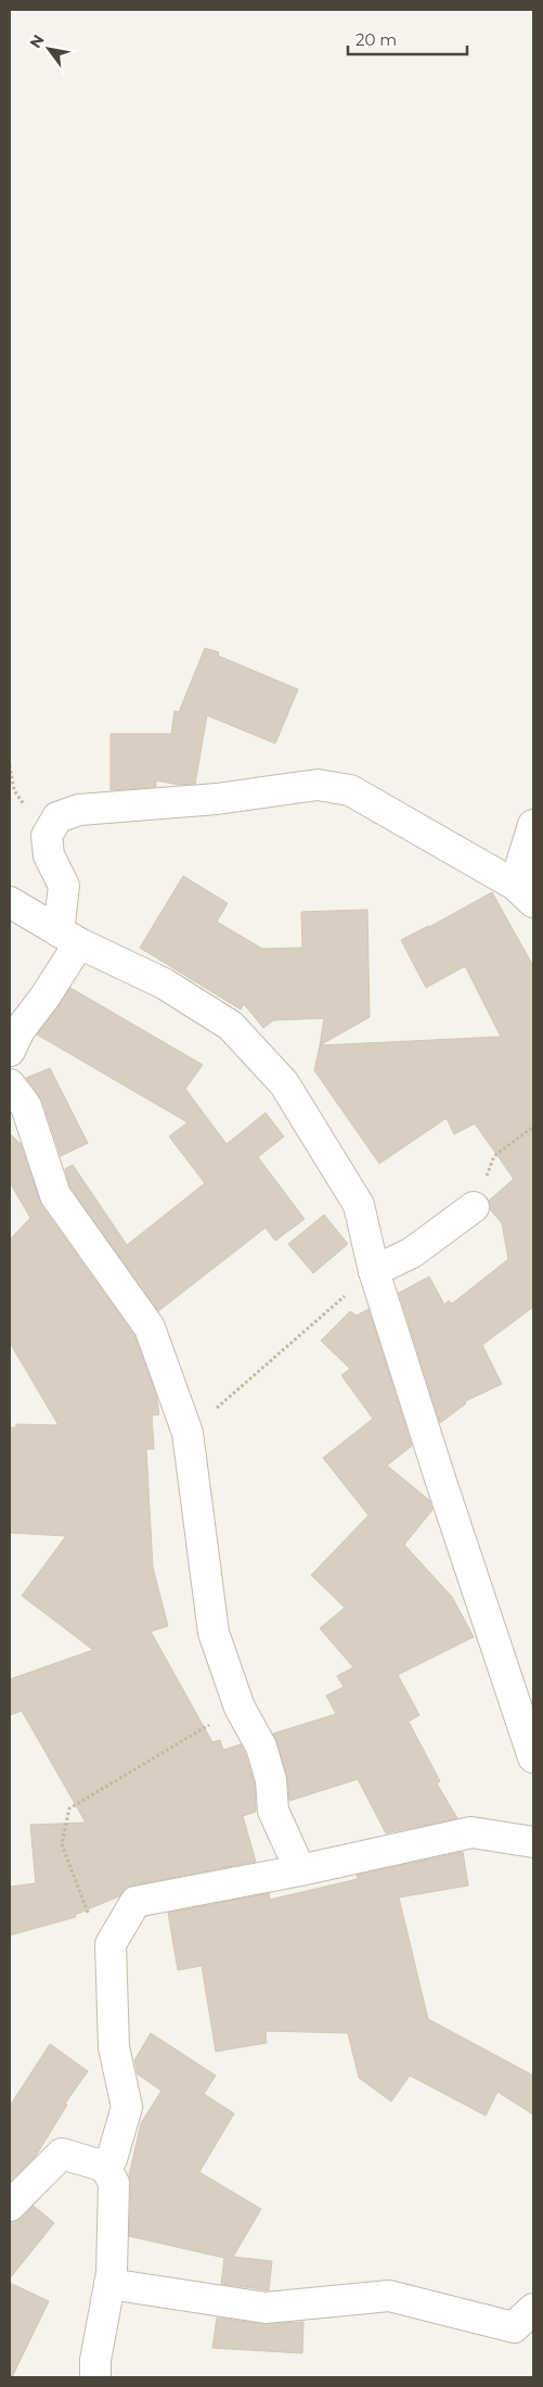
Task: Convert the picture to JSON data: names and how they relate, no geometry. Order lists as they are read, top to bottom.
{
  "scale_bar": "20 m",
  "north": "top left"
}
